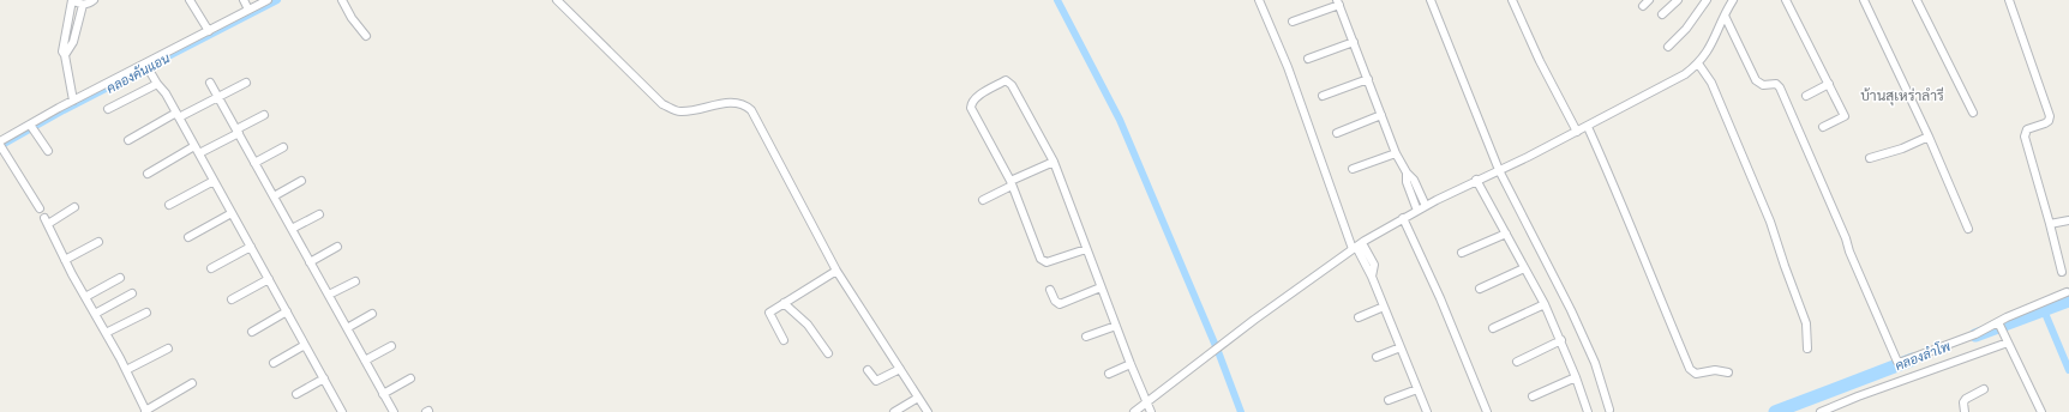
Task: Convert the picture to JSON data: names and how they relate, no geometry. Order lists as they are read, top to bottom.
{
  "districts": ["บ้านสุเหร่าลำรี"],
  "water": ["คลองคันแอน", "คลองลำโพ"]
}
